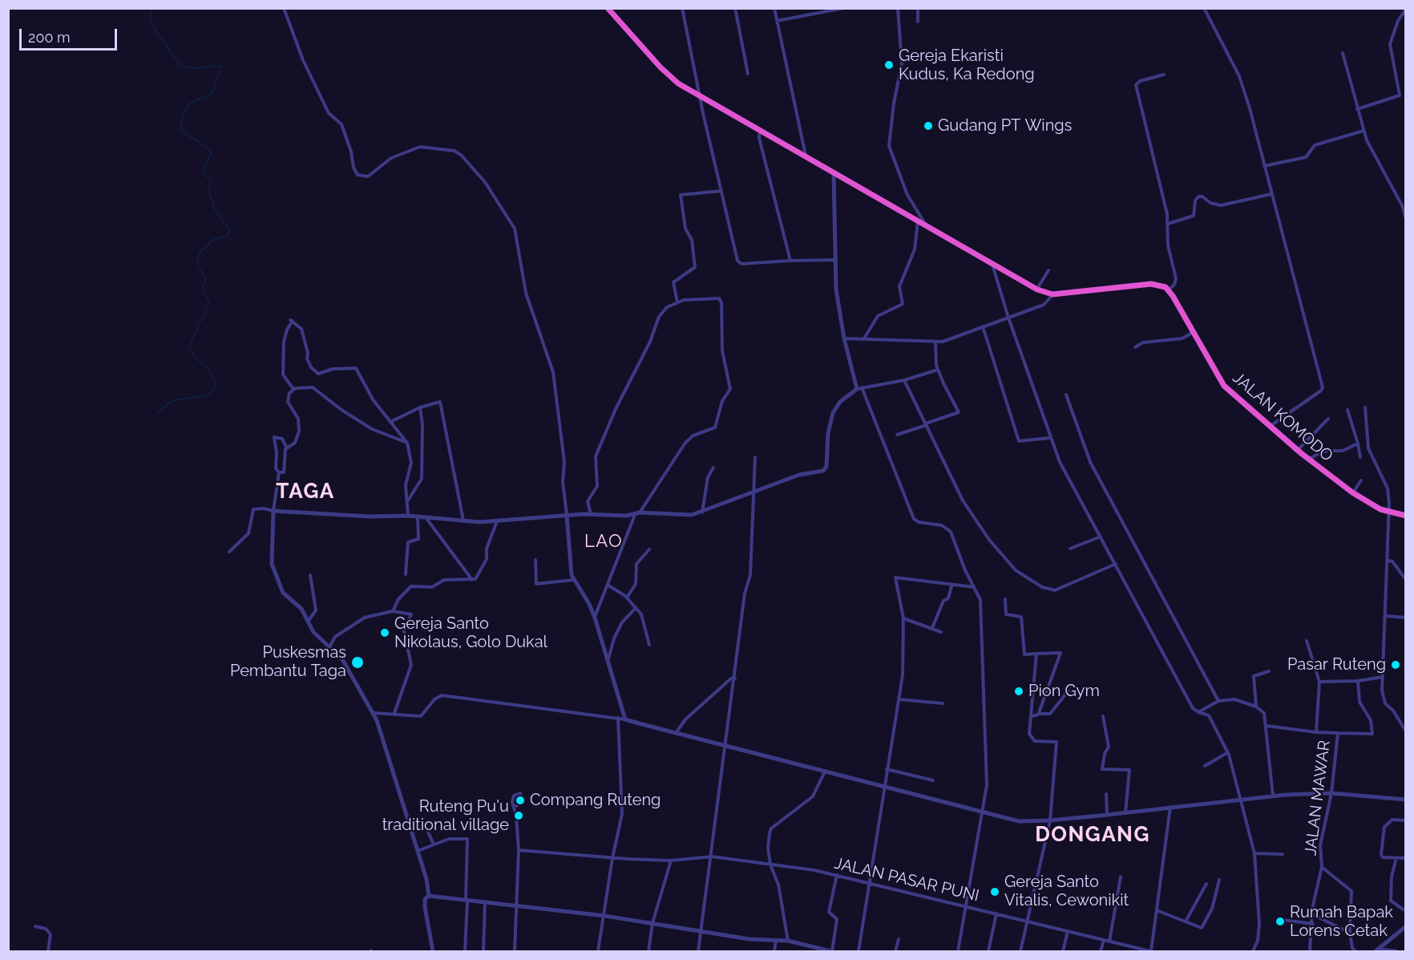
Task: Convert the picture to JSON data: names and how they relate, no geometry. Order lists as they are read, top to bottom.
{
  "streets": {
    "highway": ["JALAN KOMODO"],
    "street": ["JALAN MAWAR", "JALAN PASAR PUNI"]
  },
  "districts": ["TAGA", "LAO", "DONGANG"],
  "places": [
    "Gereja Ekaristi Kudus, Ka Redong",
    "Gudang PT Wings",
    "Gereja Santo Nikolaus, Golo Dukal",
    "Puskesmas Pembantu Taga",
    "Pasar Ruteng",
    "Pion Gym",
    "Compang Ruteng",
    "Ruteng Pu'u traditional village",
    "Gereja Santo Vitalis, Cewonikit",
    "Rumah Bapak Lorens Cetak"
  ],
  "scale_bar": "200 m"
}
